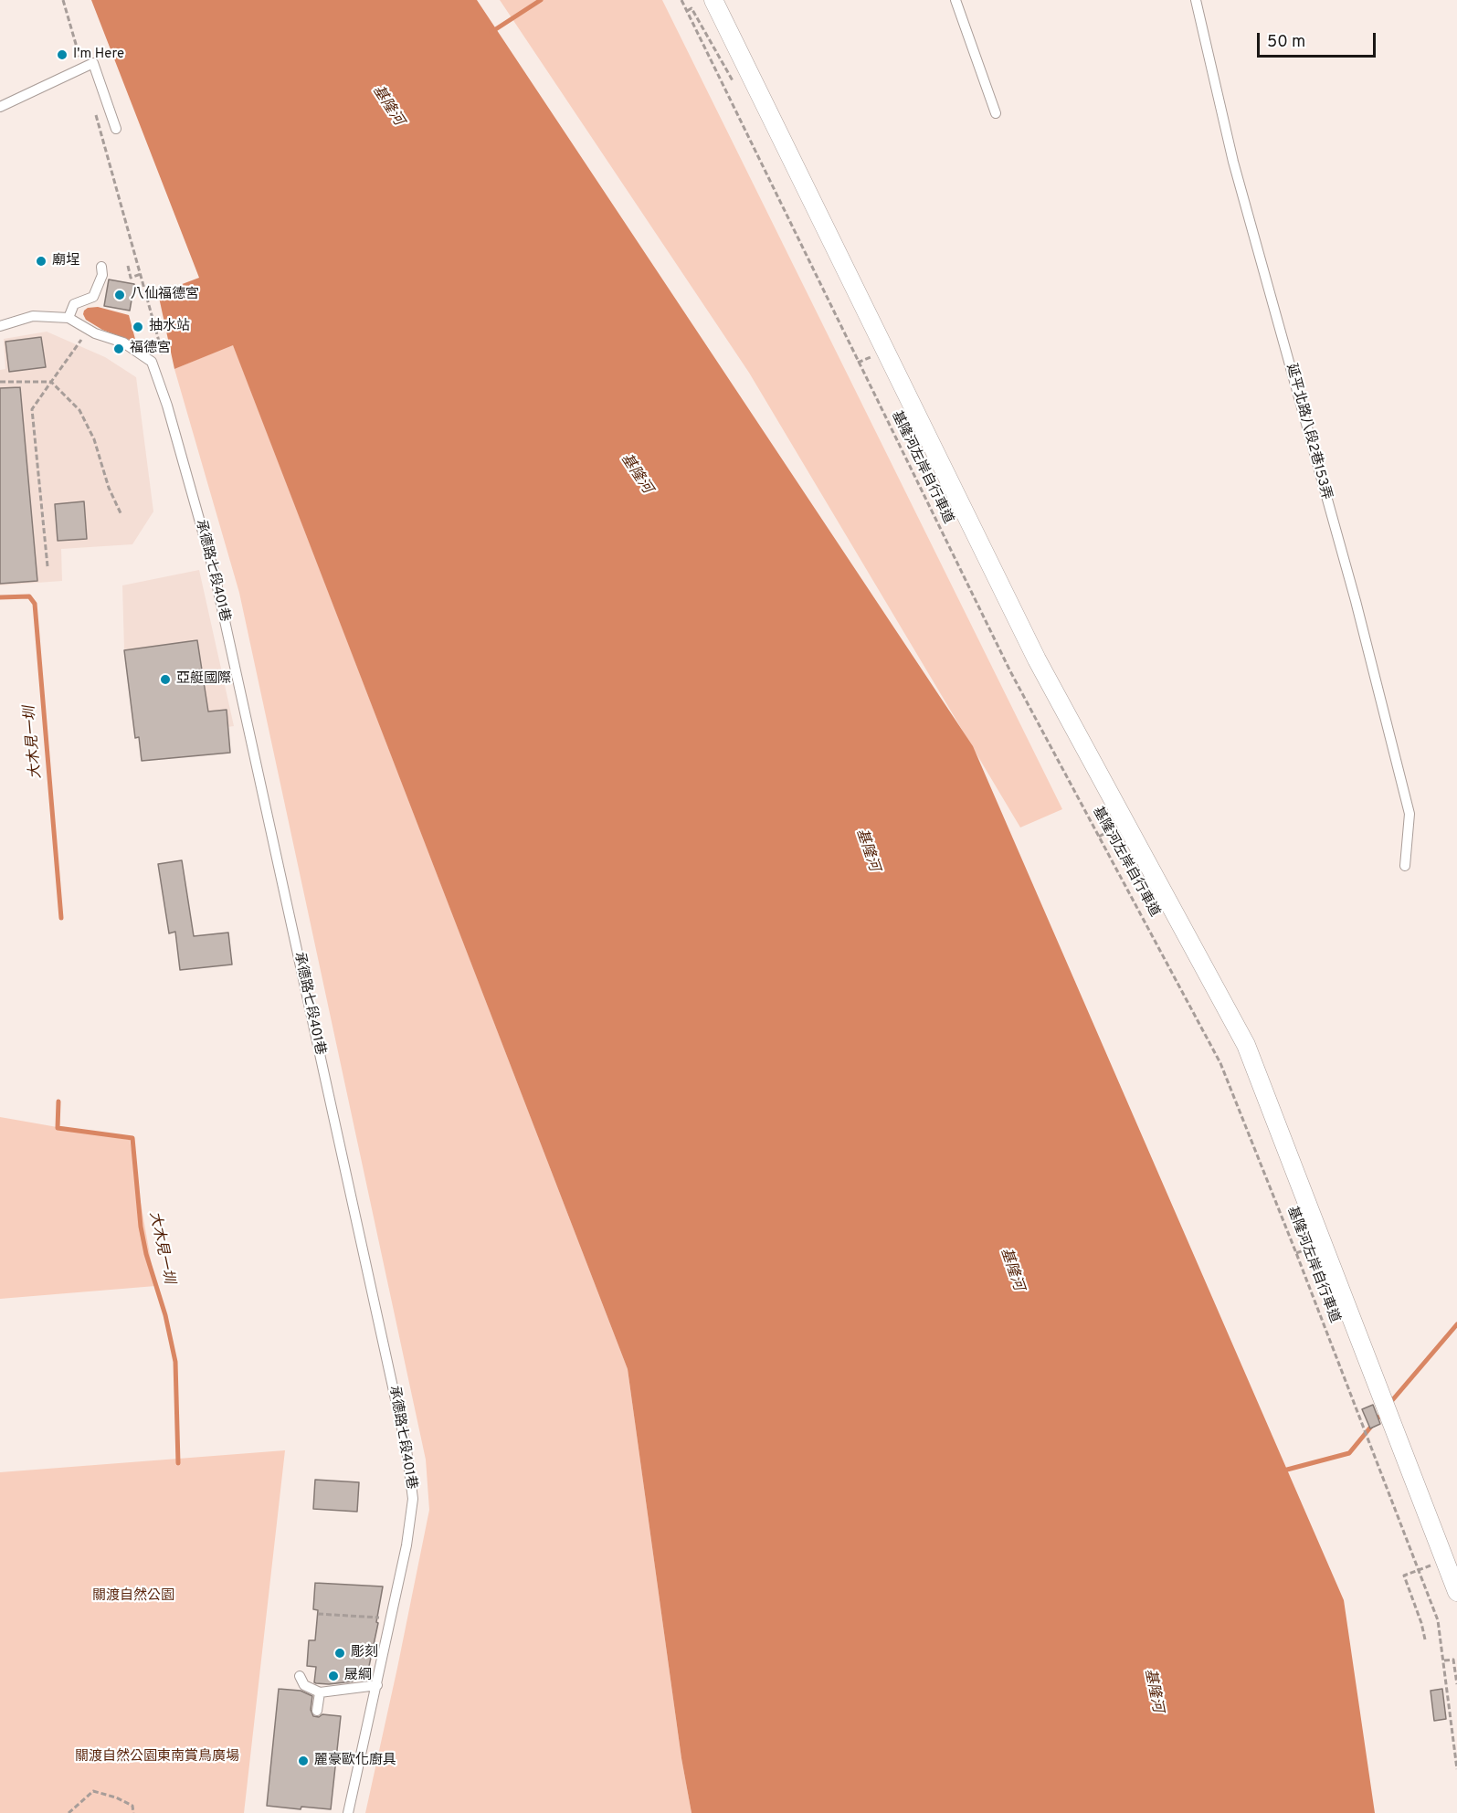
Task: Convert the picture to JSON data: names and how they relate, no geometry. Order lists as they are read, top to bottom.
{
  "streets": {
    "lane": ["延平北路八段2巷153弄", "承德路七段401巷"],
    "path": ["基隆河左岸自行車道"]
  },
  "water": ["基隆河", "大木見一圳"],
  "parks": ["關渡自然公園", "關渡自然公園東南賞鳥廣場"],
  "places": [
    "I'm Here",
    "廟埕",
    "八仙福德宮",
    "抽水站",
    "福德宮",
    "亞艇國際",
    "彫刻",
    "晟綱",
    "麗豪歐化廚具"
  ],
  "scale_bar": "50 m"
}
